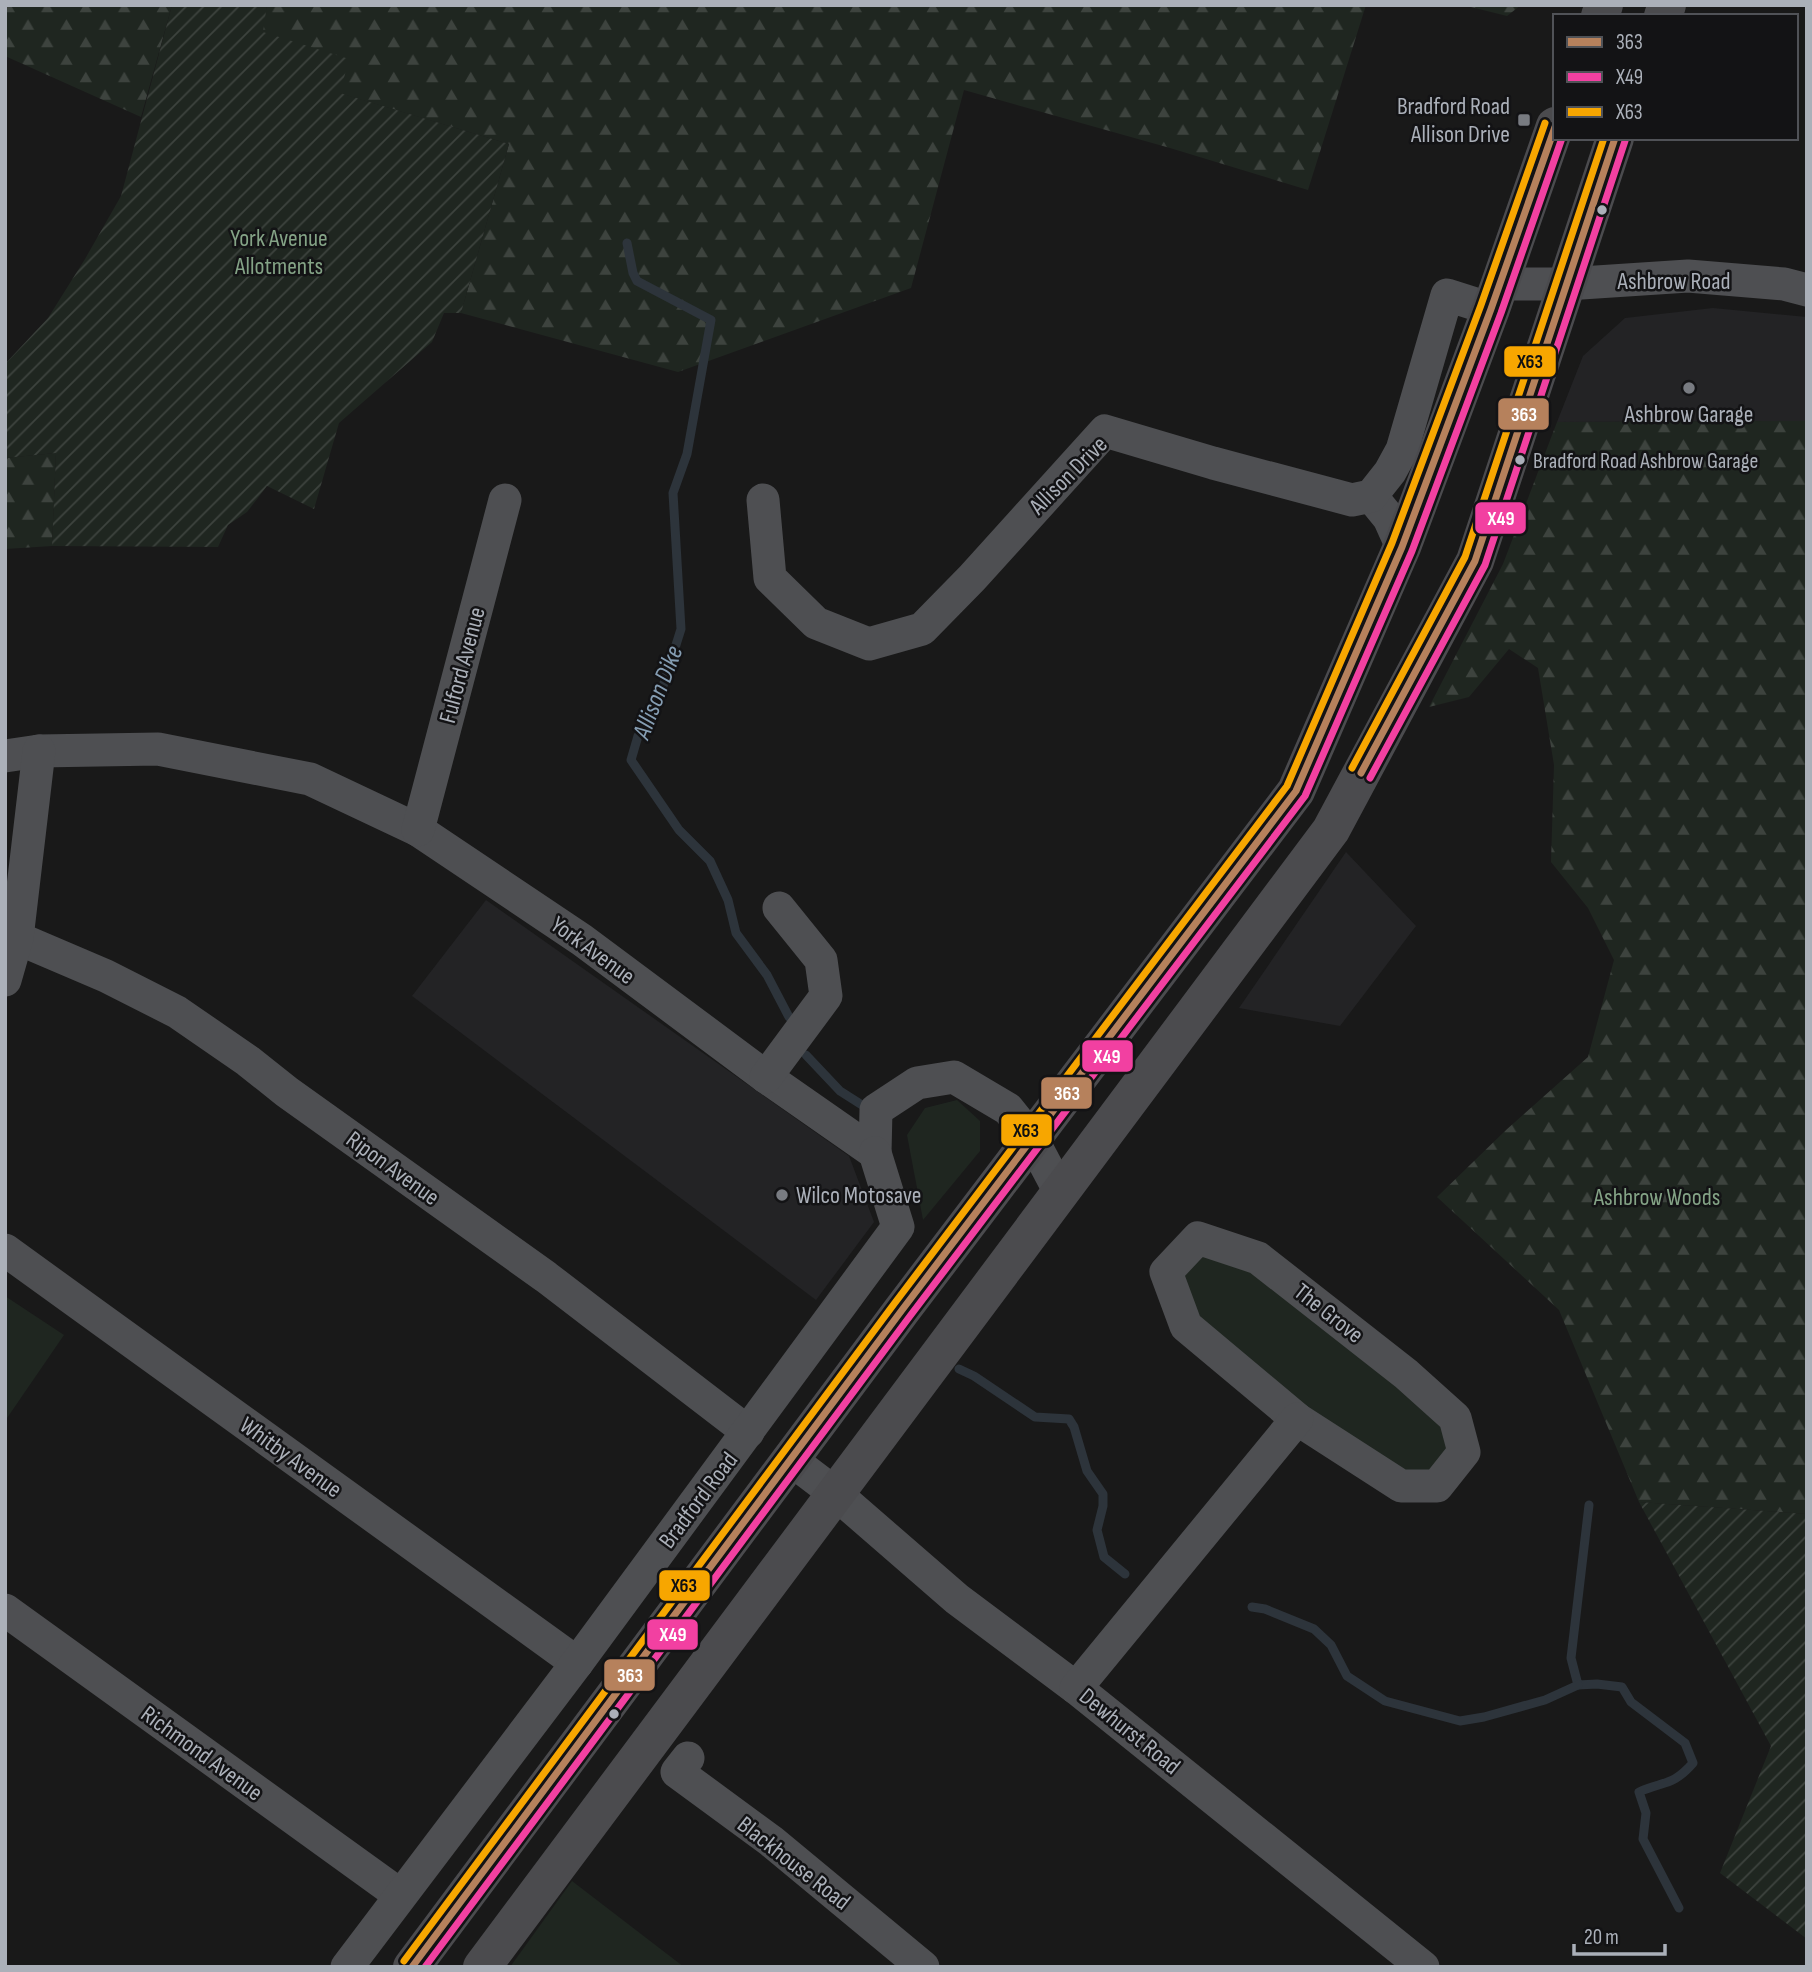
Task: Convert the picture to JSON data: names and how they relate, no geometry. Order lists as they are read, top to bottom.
{
  "streets": {
    "main road": ["Bradford Road"],
    "street": [
      "Ashbrow Road",
      "Allison Drive",
      "Fulford Avenue",
      "York Avenue",
      "Ripon Avenue",
      "The Grove",
      "Whitby Avenue",
      "Dewhurst Road",
      "Richmond Avenue",
      "Blackhouse Road"
    ]
  },
  "crossings": [
    ["Ashbrow Road", "Bradford Road"],
    ["Fulford Avenue", "York Avenue"],
    ["York Avenue", "Bradford Road"],
    ["Ripon Avenue", "Bradford Road"],
    ["Whitby Avenue", "Bradford Road"],
    ["Bradford Road", "Dewhurst Road"],
    ["Bradford Road", "Richmond Avenue"]
  ],
  "water": ["Allison Dike"],
  "parks": ["York Avenue Allotments", "Ashbrow Woods"],
  "places": {
    "transit": ["Bradford Road Allison Drive"],
    "other": ["Ashbrow Garage", "Bradford Road Ashbrow Garage", "Wilco Motosave"]
  },
  "lines": ["transit line X63", "transit line 363", "transit line X49"],
  "legend": ["363", "X49", "X63"],
  "scale_bar": "20 m"
}
